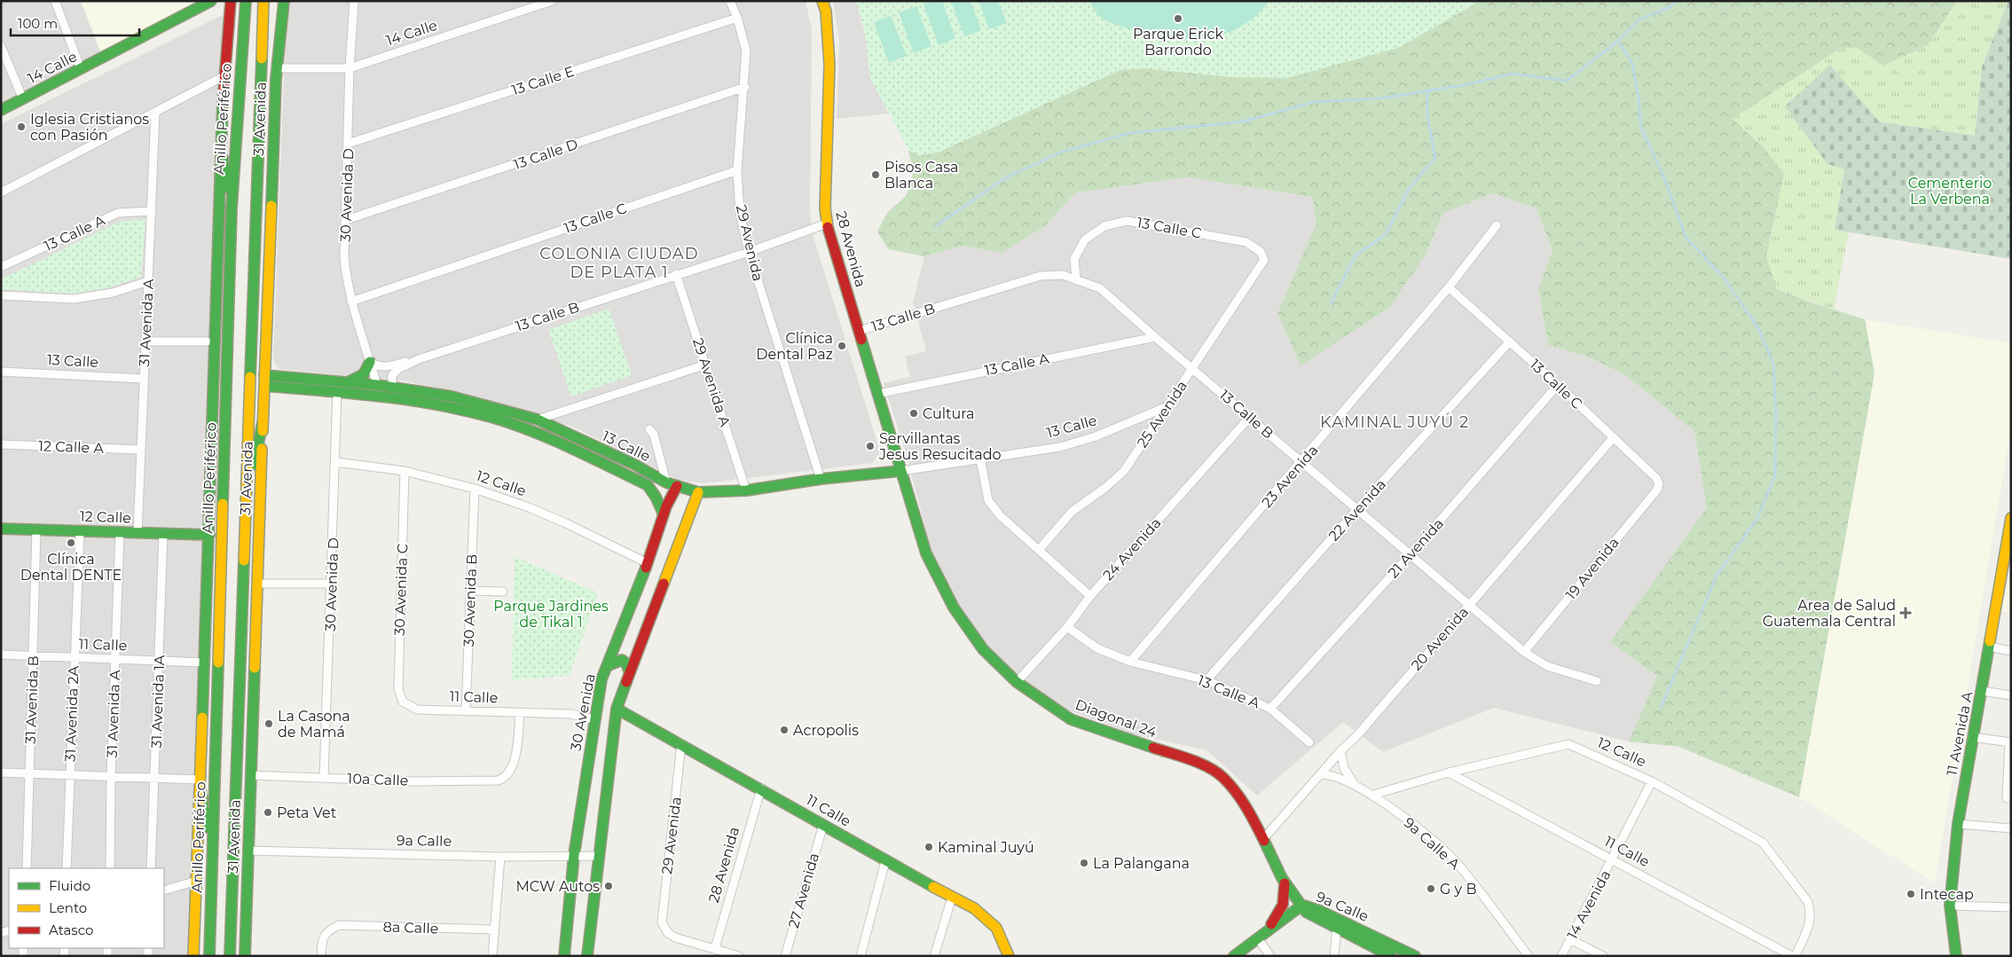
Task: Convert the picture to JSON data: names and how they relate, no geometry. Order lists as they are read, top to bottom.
{
  "streets": {
    "main road": [
      "14 Calle",
      "Anillo Periférico",
      "31 Avenida",
      "28 Avenida",
      "13 Calle",
      "12 Calle",
      "11 Calle",
      "30 Avenida",
      "Diagonal 24",
      "11 Avenida A",
      "9a Calle"
    ],
    "street": [
      "13 Calle E",
      "13 Calle D",
      "30 Avenida D",
      "13 Calle C",
      "13 Calle A",
      "29 Avenida",
      "13 Calle B",
      "31 Avenida A",
      "29 Avenida A",
      "25 Avenida",
      "12 Calle A",
      "23 Avenida",
      "22 Avenida",
      "21 Avenida",
      "24 Avenida",
      "19 Avenida",
      "30 Avenida C",
      "30 Avenida B",
      "20 Avenida",
      "31 Avenida B",
      "31 Avenida 1A",
      "31 Avenida 2A",
      "10a Calle",
      "9a Calle A",
      "27 Avenida",
      "14 Avenida",
      "8a Calle"
    ]
  },
  "crossings": [
    ["14 Calle", "31 Avenida"],
    ["14 Calle", "30 Avenida D"],
    ["13 Calle E", "30 Avenida D"],
    ["13 Calle E", "29 Avenida"],
    ["31 Avenida", "13 Calle"],
    ["31 Avenida", "10a Calle"],
    ["31 Avenida", "9a Calle"],
    ["13 Calle D", "30 Avenida D"],
    ["13 Calle D", "29 Avenida"],
    ["30 Avenida D", "13 Calle C"],
    ["30 Avenida D", "13 Calle B"],
    ["30 Avenida D", "13 Calle"],
    ["30 Avenida D", "12 Calle"],
    ["30 Avenida D", "10a Calle"],
    ["13 Calle C", "29 Avenida"],
    ["13 Calle C", "13 Calle B"],
    ["13 Calle C", "25 Avenida"],
    ["13 Calle C", "23 Avenida"],
    ["13 Calle C", "22 Avenida"],
    ["13 Calle C", "21 Avenida"],
    ["13 Calle C", "19 Avenida"],
    ["13 Calle C", "20 Avenida"],
    ["13 Calle A", "28 Avenida"],
    ["13 Calle A", "13 Calle B"],
    ["13 Calle A", "31 Avenida A"],
    ["13 Calle A", "23 Avenida"],
    ["13 Calle A", "22 Avenida"],
    ["13 Calle A", "21 Avenida"],
    ["13 Calle A", "24 Avenida"],
    ["29 Avenida", "28 Avenida"],
    ["29 Avenida", "13 Calle B"],
    ["29 Avenida", "13 Calle"],
    ["29 Avenida", "11 Calle"],
    ["28 Avenida", "13 Calle B"],
    ["28 Avenida", "13 Calle"],
    ["28 Avenida", "11 Calle"],
    ["28 Avenida", "Diagonal 24"],
    ["13 Calle B", "13 Calle"],
    ["13 Calle B", "29 Avenida A"],
    ["13 Calle B", "25 Avenida"],
    ["13 Calle B", "23 Avenida"],
    ["13 Calle B", "22 Avenida"],
    ["13 Calle B", "21 Avenida"],
    ["13 Calle B", "24 Avenida"],
    ["13 Calle B", "19 Avenida"],
    ["13 Calle B", "20 Avenida"],
    ["31 Avenida A", "13 Calle"],
    ["31 Avenida A", "12 Calle A"],
    ["31 Avenida A", "12 Calle"],
    ["31 Avenida A", "11 Calle"],
    ["13 Calle", "29 Avenida A"],
    ["13 Calle", "25 Avenida"],
    ["13 Calle", "30 Avenida"],
    ["13 Calle", "Diagonal 24"],
    ["12 Calle", "30 Avenida C"],
    ["12 Calle", "30 Avenida B"],
    ["12 Calle", "11 Calle"],
    ["12 Calle", "31 Avenida B"],
    ["12 Calle", "31 Avenida 1A"],
    ["12 Calle", "30 Avenida"],
    ["12 Calle", "31 Avenida 2A"],
    ["12 Calle", "9a Calle A"],
    ["12 Calle", "14 Avenida"],
    ["24 Avenida", "Diagonal 24"],
    ["30 Avenida C", "11 Calle"],
    ["30 Avenida B", "11 Calle"],
    ["20 Avenida", "Diagonal 24"],
    ["20 Avenida", "9a Calle A"],
    ["11 Calle", "31 Avenida B"],
    ["11 Calle", "31 Avenida 1A"],
    ["11 Calle", "30 Avenida"],
    ["11 Calle", "31 Avenida 2A"],
    ["11 Calle", "10a Calle"],
    ["11 Calle", "27 Avenida"],
    ["11 Calle", "14 Avenida"],
    ["30 Avenida", "9a Calle"],
    ["Diagonal 24", "9a Calle"]
  ],
  "districts": ["COLONIA CIUDAD DE PLATA 1", "KAMINAL JUYÚ 2"],
  "parks": ["Cementerio La Verbena", "Parque Jardines de Tikal 1"],
  "places": {
    "other": [
      "Parque Erick Barrondo",
      "Iglesia Cristianos con Pasión",
      "Pisos Casa Blanca",
      "Clínica Dental Paz",
      "Cultura",
      "Servillantas Jesus Resucitado",
      "Clínica Dental DENTE",
      "La Casona de Mamá",
      "Acropolis",
      "Peta Vet",
      "Kaminal Juyú",
      "La Palangana",
      "MCW Autos",
      "G y B",
      "Intecap"
    ],
    "health": ["Area de Salud Guatemala Central"]
  },
  "legend": ["Fluido", "Lento", "Atasco"],
  "scale_bar": "100 m"
}
